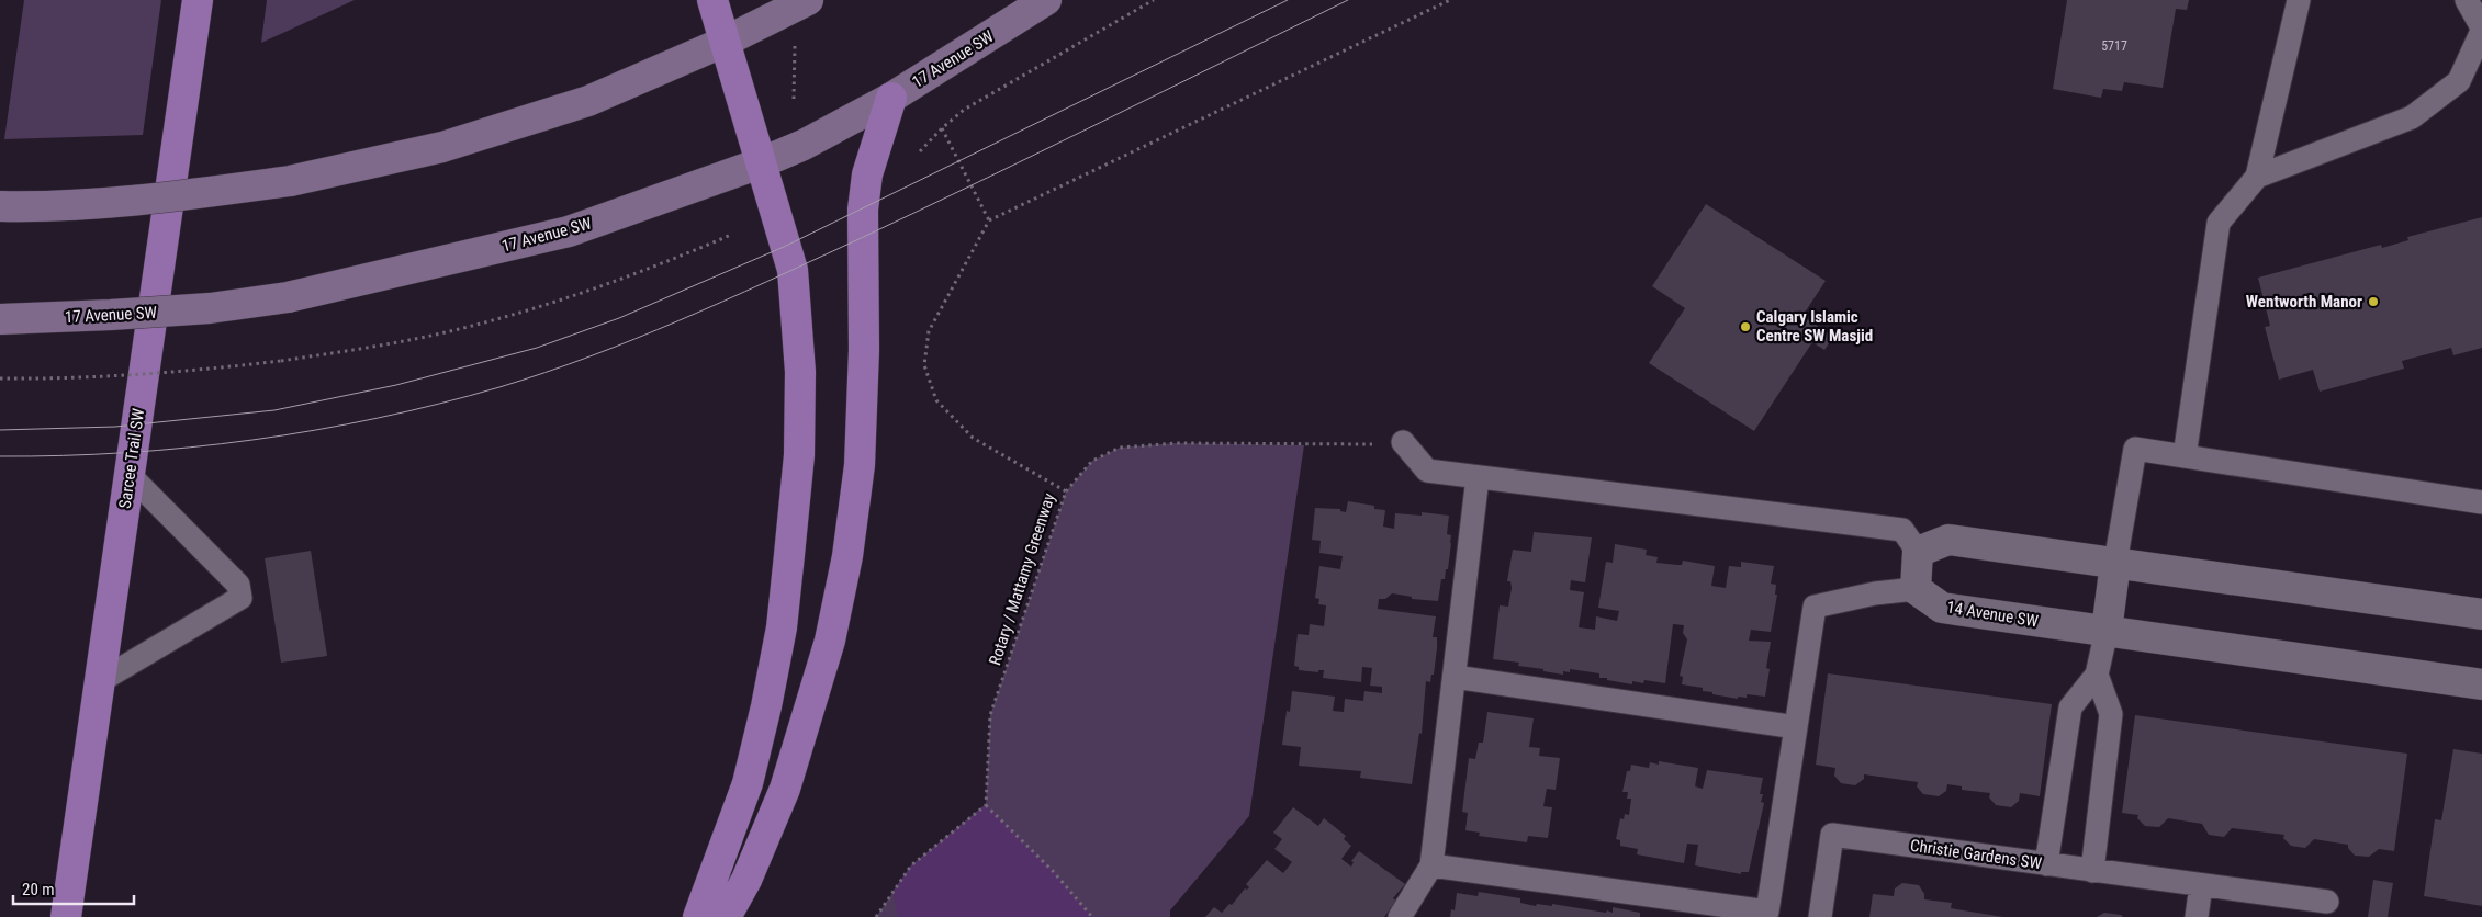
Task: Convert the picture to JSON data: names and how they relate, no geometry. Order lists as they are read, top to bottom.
{
  "streets": {
    "highway": ["Sarcee Trail SW"],
    "main road": ["17 Avenue SW"],
    "street": ["14 Avenue SW"],
    "lane": ["Christie Gardens SW"],
    "path": ["Rotary / Mattamy Greenway"]
  },
  "places": ["Wentworth Manor", "Calgary Islamic Centre SW Masjid"],
  "house_numbers": ["5717"],
  "scale_bar": "20 m"
}
